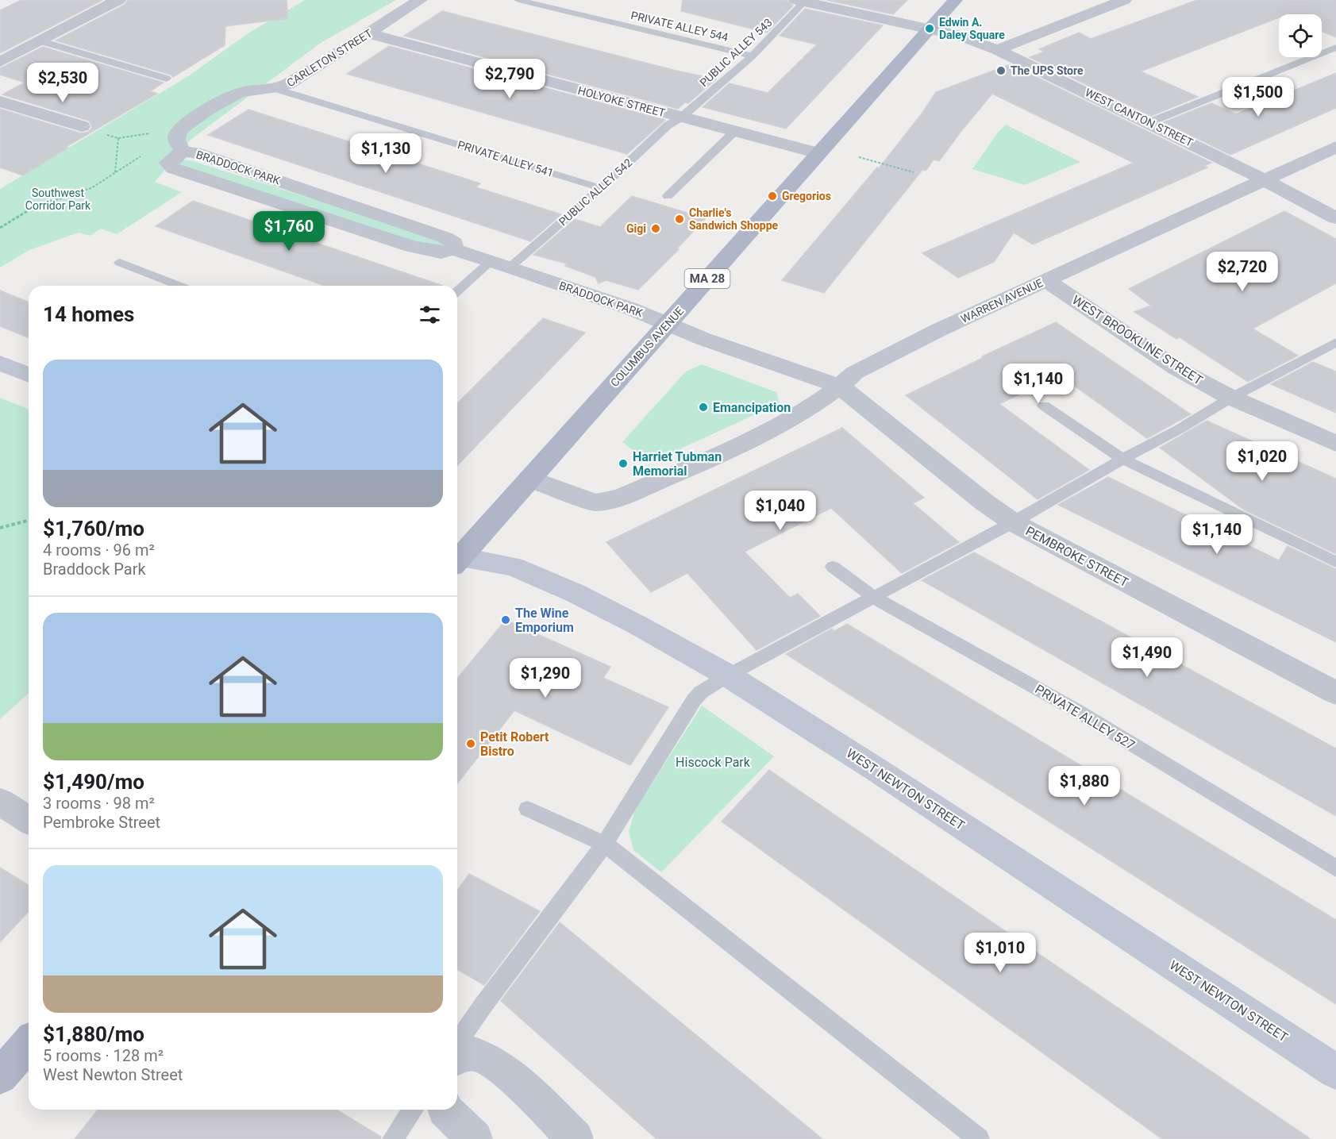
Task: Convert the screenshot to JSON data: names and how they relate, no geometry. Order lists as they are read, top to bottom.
{
  "streets": {
    "main road": ["MA 28", "COLUMBUS AVENUE", "WEST NEWTON STREET"],
    "street": [
      "CARLETON STREET",
      "HOLYOKE STREET",
      "WEST CANTON STREET",
      "BRADDOCK PARK",
      "WARREN AVENUE",
      "WEST BROOKLINE STREET",
      "PEMBROKE STREET"
    ],
    "lane": [
      "PRIVATE ALLEY 544",
      "PUBLIC ALLEY 543",
      "PRIVATE ALLEY 541",
      "PUBLIC ALLEY 542",
      "PRIVATE ALLEY 527"
    ]
  },
  "crossings": [
    ["PRIVATE ALLEY 544", "PUBLIC ALLEY 543"],
    ["PUBLIC ALLEY 543", "HOLYOKE STREET"],
    ["PUBLIC ALLEY 543", "WEST CANTON STREET"],
    ["PUBLIC ALLEY 543", "PUBLIC ALLEY 542"],
    ["CARLETON STREET", "HOLYOKE STREET"],
    ["CARLETON STREET", "PRIVATE ALLEY 541"],
    ["CARLETON STREET", "BRADDOCK PARK"],
    ["HOLYOKE STREET", "PUBLIC ALLEY 542"],
    ["HOLYOKE STREET", "COLUMBUS AVENUE"],
    ["WEST CANTON STREET", "WARREN AVENUE"],
    ["WEST CANTON STREET", "COLUMBUS AVENUE"],
    ["PRIVATE ALLEY 541", "PUBLIC ALLEY 542"],
    ["BRADDOCK PARK", "PUBLIC ALLEY 542"],
    ["BRADDOCK PARK", "COLUMBUS AVENUE"],
    ["WARREN AVENUE", "WEST BROOKLINE STREET"],
    ["WARREN AVENUE", "COLUMBUS AVENUE"],
    ["WARREN AVENUE", "PEMBROKE STREET"]
  ],
  "parks": ["Southwest Corridor Park", "Hiscock Park"],
  "places": [
    "Edwin A. Daley Square",
    "The UPS Store",
    "Gregorios",
    "Charlie's Sandwich Shoppe",
    "Gigi",
    "Emancipation",
    "Harriet Tubman Memorial",
    "The Wine Emporium",
    "Petit Robert Bistro"
  ],
  "page": {
    "price": [
      "$2,790",
      "$2,530",
      "$1,500",
      "$1,130",
      "$1,760",
      "$2,720",
      "$1,140",
      "$1,020",
      "$1,040",
      "$1,140",
      "$1,490",
      "$1,290",
      "$1,880",
      "$1,010"
    ],
    "heading": "14 homes",
    "list": [
      {
        "name": "$1,760/mo",
        "note": "4 rooms · 96 m² · Braddock Park"
      },
      {
        "name": "$1,490/mo",
        "note": "3 rooms · 98 m² · Pembroke Street"
      },
      {
        "name": "$1,880/mo",
        "note": "5 rooms · 128 m² · West Newton Street"
      }
    ]
  }
}
